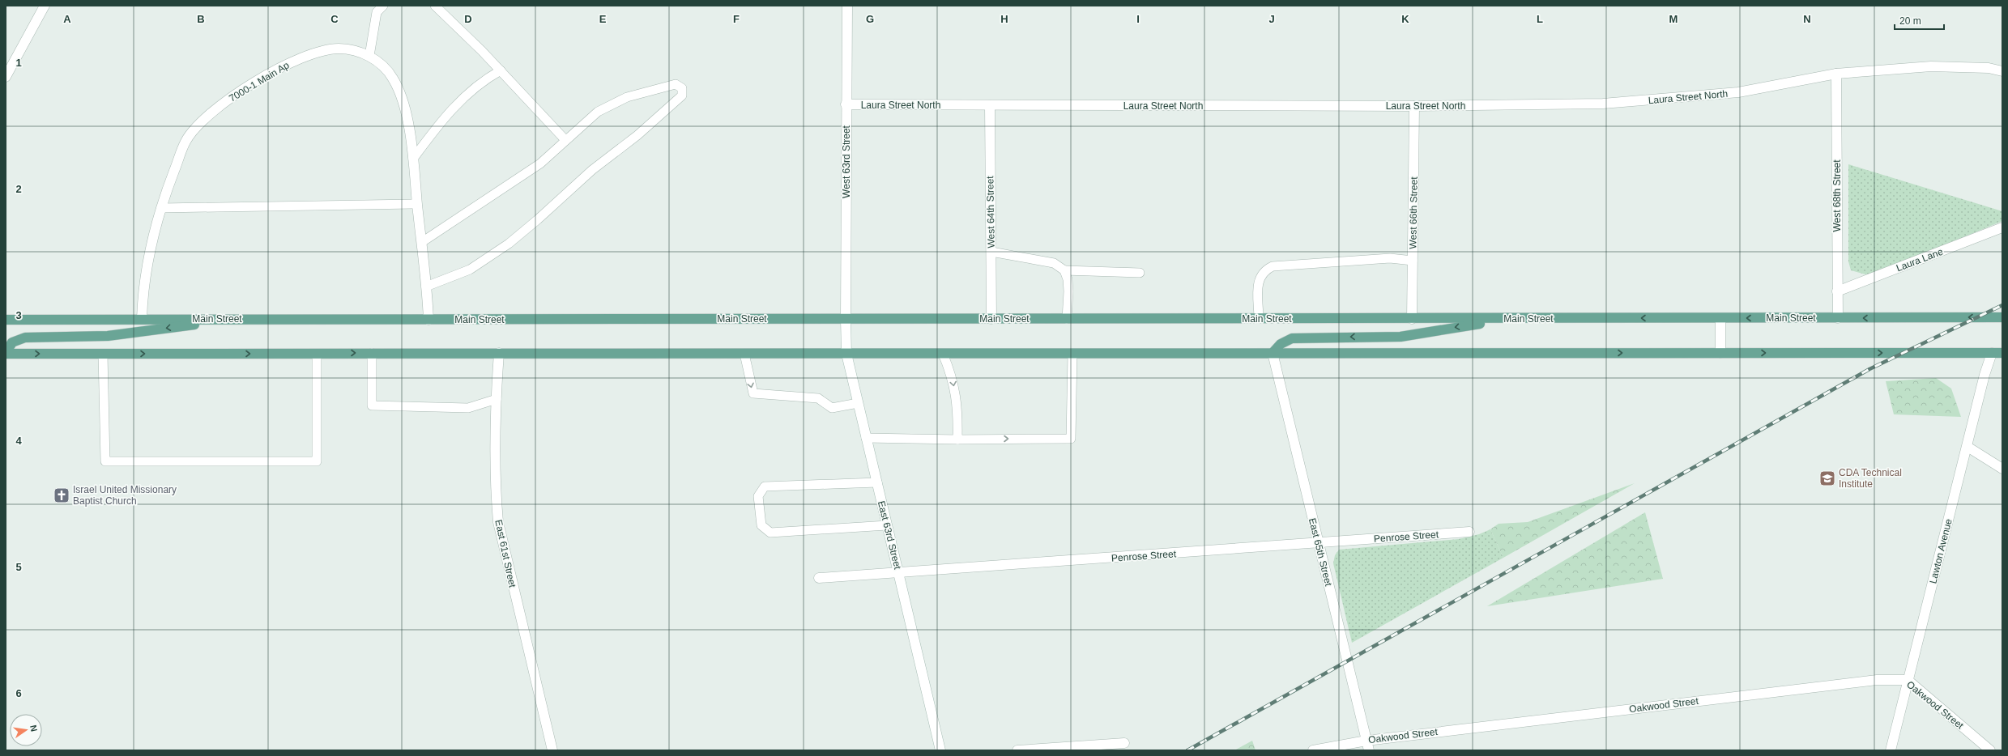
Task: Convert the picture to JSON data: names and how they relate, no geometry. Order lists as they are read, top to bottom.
{
  "streets": {
    "main road": ["Main Street"],
    "street": [
      "7000-1 Main Ap",
      "Laura Street North",
      "West 63rd Street",
      "West 68th Street",
      "West 64th Street",
      "West 66th Street",
      "Laura Lane",
      "East 63rd Street",
      "Penrose Street",
      "Lawton Avenue",
      "East 65th Street",
      "East 61st Street",
      "Oakwood Street"
    ]
  },
  "crossings": [
    ["7000-1 Main Ap", "Main Street"],
    ["Laura Street North", "West 63rd Street"],
    ["Laura Street North", "West 68th Street"],
    ["Laura Street North", "West 64th Street"],
    ["Laura Street North", "West 66th Street"],
    ["West 63rd Street", "Main Street"],
    ["West 63rd Street", "East 63rd Street"],
    ["West 68th Street", "Laura Lane"],
    ["West 68th Street", "Main Street"],
    ["West 64th Street", "Main Street"],
    ["West 66th Street", "Main Street"],
    ["Main Street", "East 63rd Street"],
    ["East 63rd Street", "Penrose Street"],
    ["Penrose Street", "East 65th Street"],
    ["Lawton Avenue", "Oakwood Street"],
    ["East 65th Street", "Oakwood Street"]
  ],
  "places": {
    "school or university": ["CDA Technical Institute"],
    "church": ["Israel United Missionary Baptist Church"]
  },
  "scale_bar": "20 m",
  "north": "right",
  "grid": {
    "columns": [
      "A",
      "B",
      "C",
      "D",
      "E",
      "F",
      "G",
      "H",
      "I",
      "J",
      "K",
      "L",
      "M",
      "N"
    ],
    "rows": [
      "1",
      "2",
      "3",
      "4",
      "5",
      "6"
    ]
  }
}
